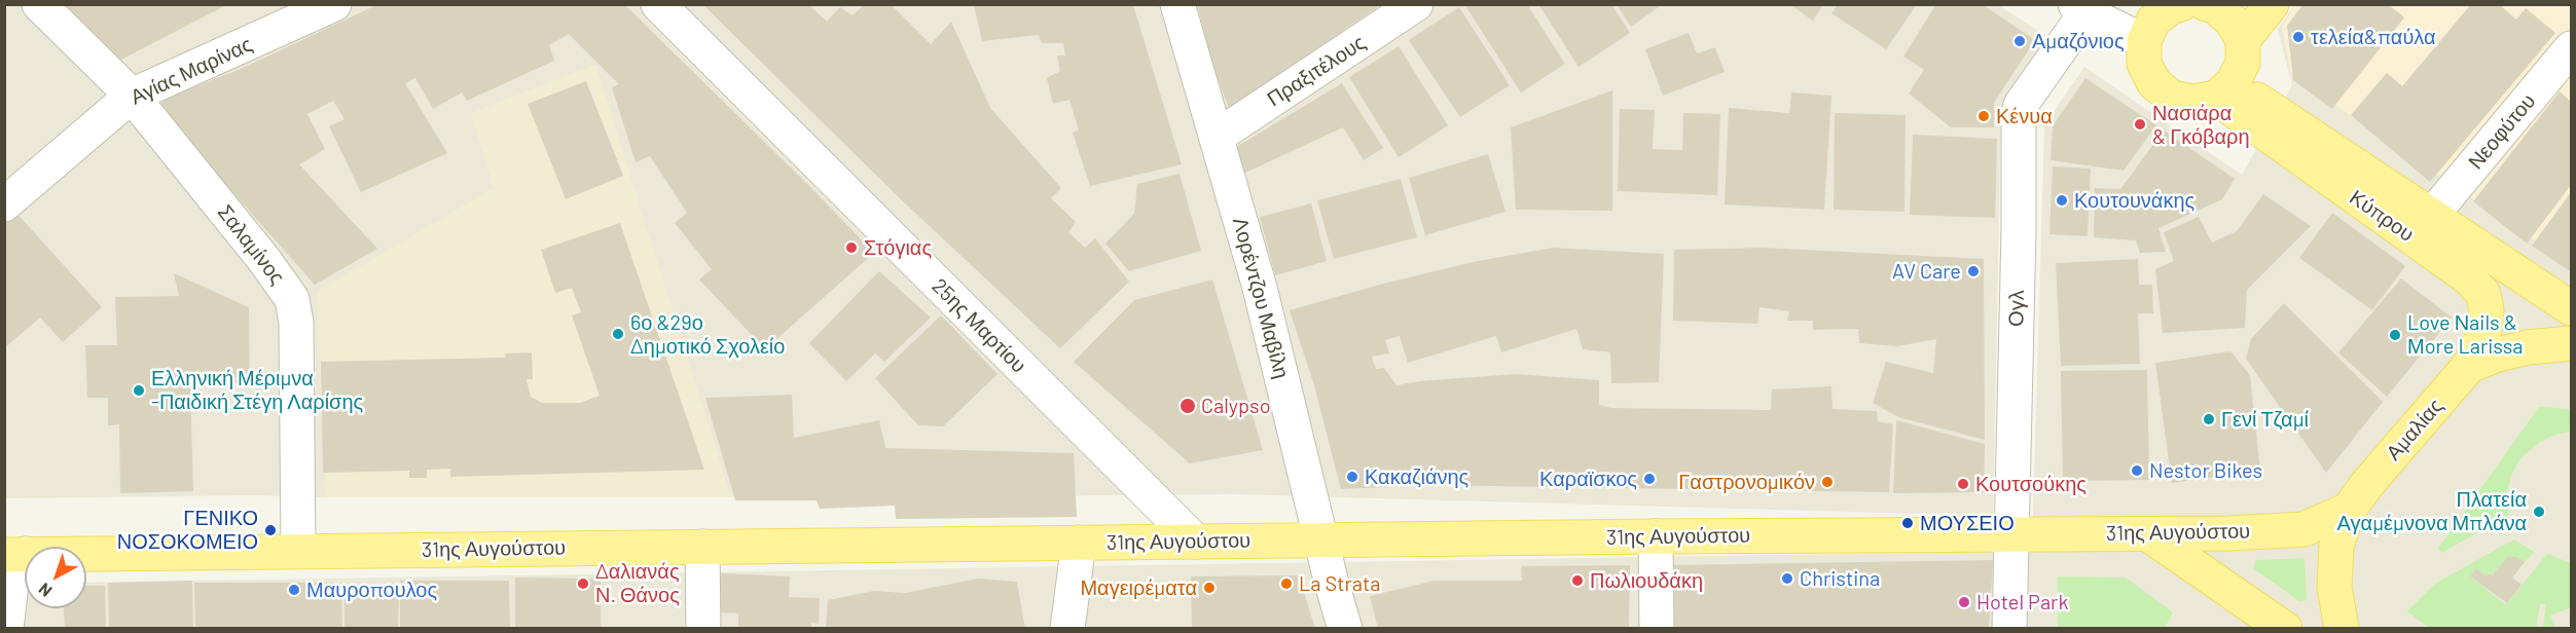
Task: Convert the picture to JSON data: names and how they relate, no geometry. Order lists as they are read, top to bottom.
{
  "streets": {
    "main road": ["Κύπρου", "Αμαλίας", "31ης Αυγούστου"],
    "street": [
      "Αγίας Μαρίνας",
      "Πραξιτέλους",
      "Νεοφύτου",
      "Σαλαμίνος",
      "Λορέντζου Μαβίλη",
      "Ογλ",
      "25ης Μαρτίου"
    ]
  },
  "crossings": [
    ["Αγίας Μαρίνας", "Σαλαμίνος"],
    ["Πραξιτέλους", "Λορέντζου Μαβίλη"],
    ["Νεοφύτου", "Κύπρου"],
    ["Κύπρου", "Αμαλίας"],
    ["Σαλαμίνος", "31ης Αυγούστου"],
    ["Λορέντζου Μαβίλη", "31ης Αυγούστου"],
    ["Ογλ", "31ης Αυγούστου"],
    ["25ης Μαρτίου", "31ης Αυγούστου"],
    ["Αμαλίας", "31ης Αυγούστου"]
  ],
  "places": [
    "τελεία&παύλα",
    "Αμαζόνιος",
    "Κένυα",
    "Νασιάρα & Γκόβαρη",
    "Κουτουνάκης",
    "Στόγιας",
    "AV Care",
    "6ο &29ο Δημοτικό Σχολείο",
    "Love Νails & Μore Larissa",
    "Ελληνική Μέριμνα -Παιδική Στέγη Λαρίσης",
    "Calypso",
    "Γενί Τζαμί",
    "Nestor Bikes",
    "Κακαζιάνης",
    "Καραϊσκος",
    "Γαστρονομικόν",
    "Κουτσούκης",
    "Πλατεία Αγαμέμνονα Μπλάνα",
    "ΜΟΥΣΕΙΟ",
    "ΓΕΝΙΚΟ ΝΟΣΟΚΟΜΕΙΟ",
    "Christina",
    "Πωλιουδάκη",
    "Δαλιανάς Ν. Θάνος",
    "La Strata",
    "Μαγειρέματα",
    "Μαυροπουλος",
    "Hotel Park"
  ],
  "north": "bottom left"
}
